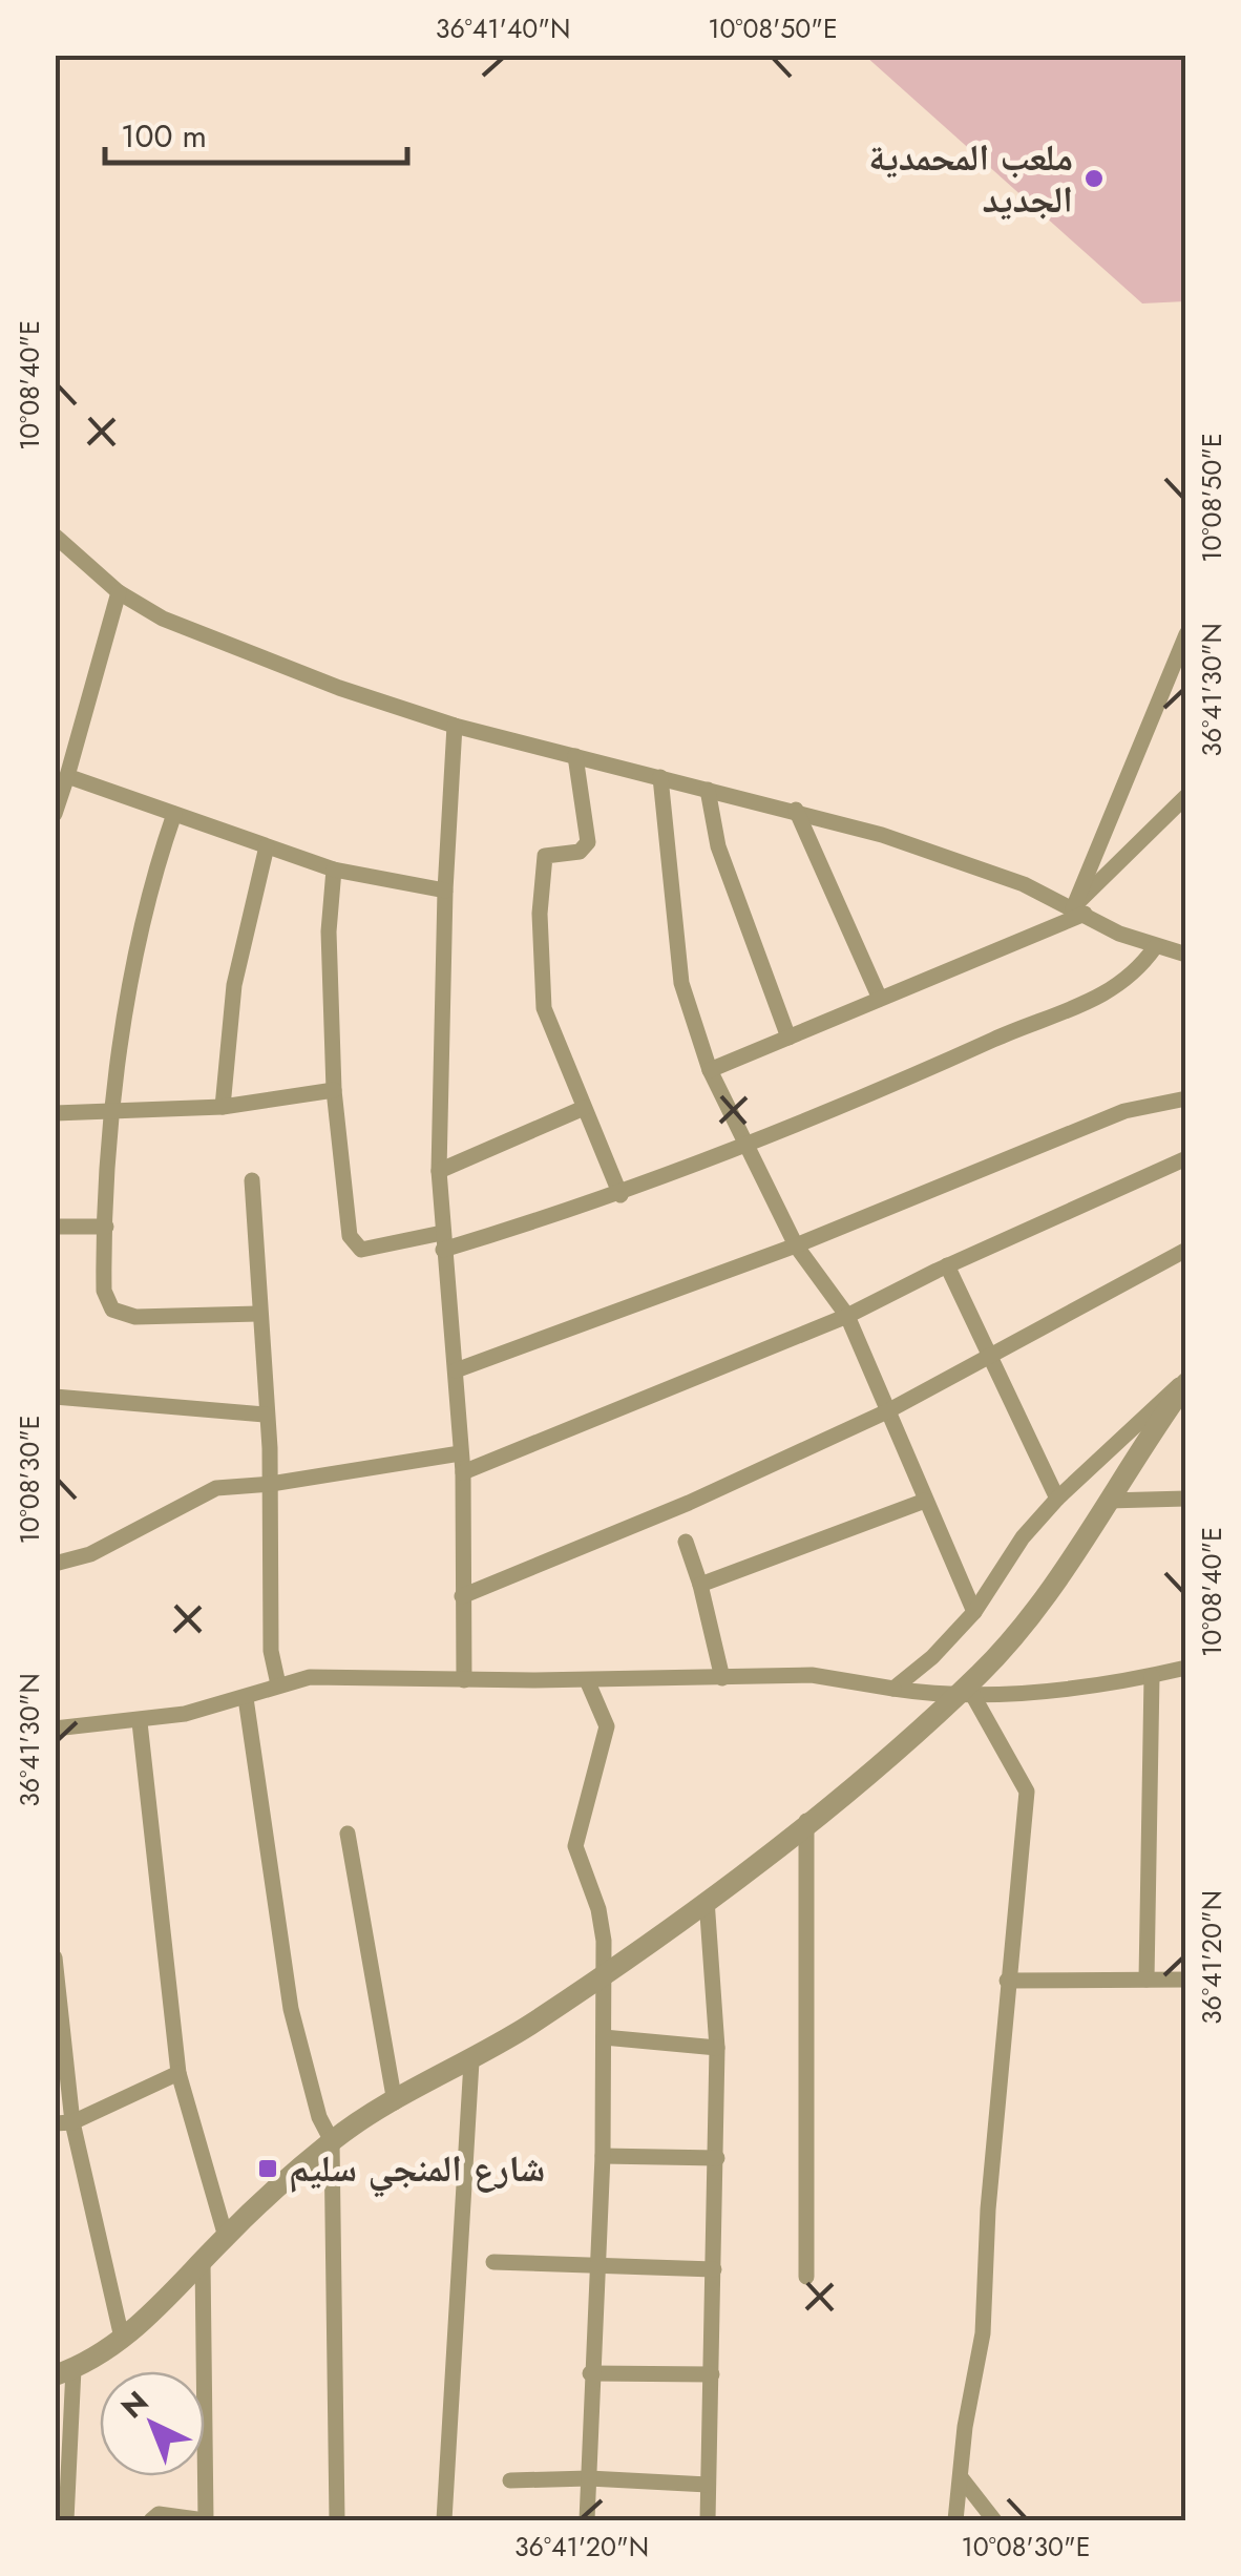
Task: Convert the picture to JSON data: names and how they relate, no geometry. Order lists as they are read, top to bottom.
{
  "places": {
    "other": ["ملعب المحمدية الجديد"],
    "transit": ["شارع المنجي سليم"]
  },
  "scale_bar": "100 m",
  "north": "top left",
  "coordinates": [
    "36°41'40\"N",
    "10°08'50\"E",
    "10°08'40\"E",
    "36°41'30\"N",
    "10°08'30\"E",
    "36°41'20\"N"
  ]
}
